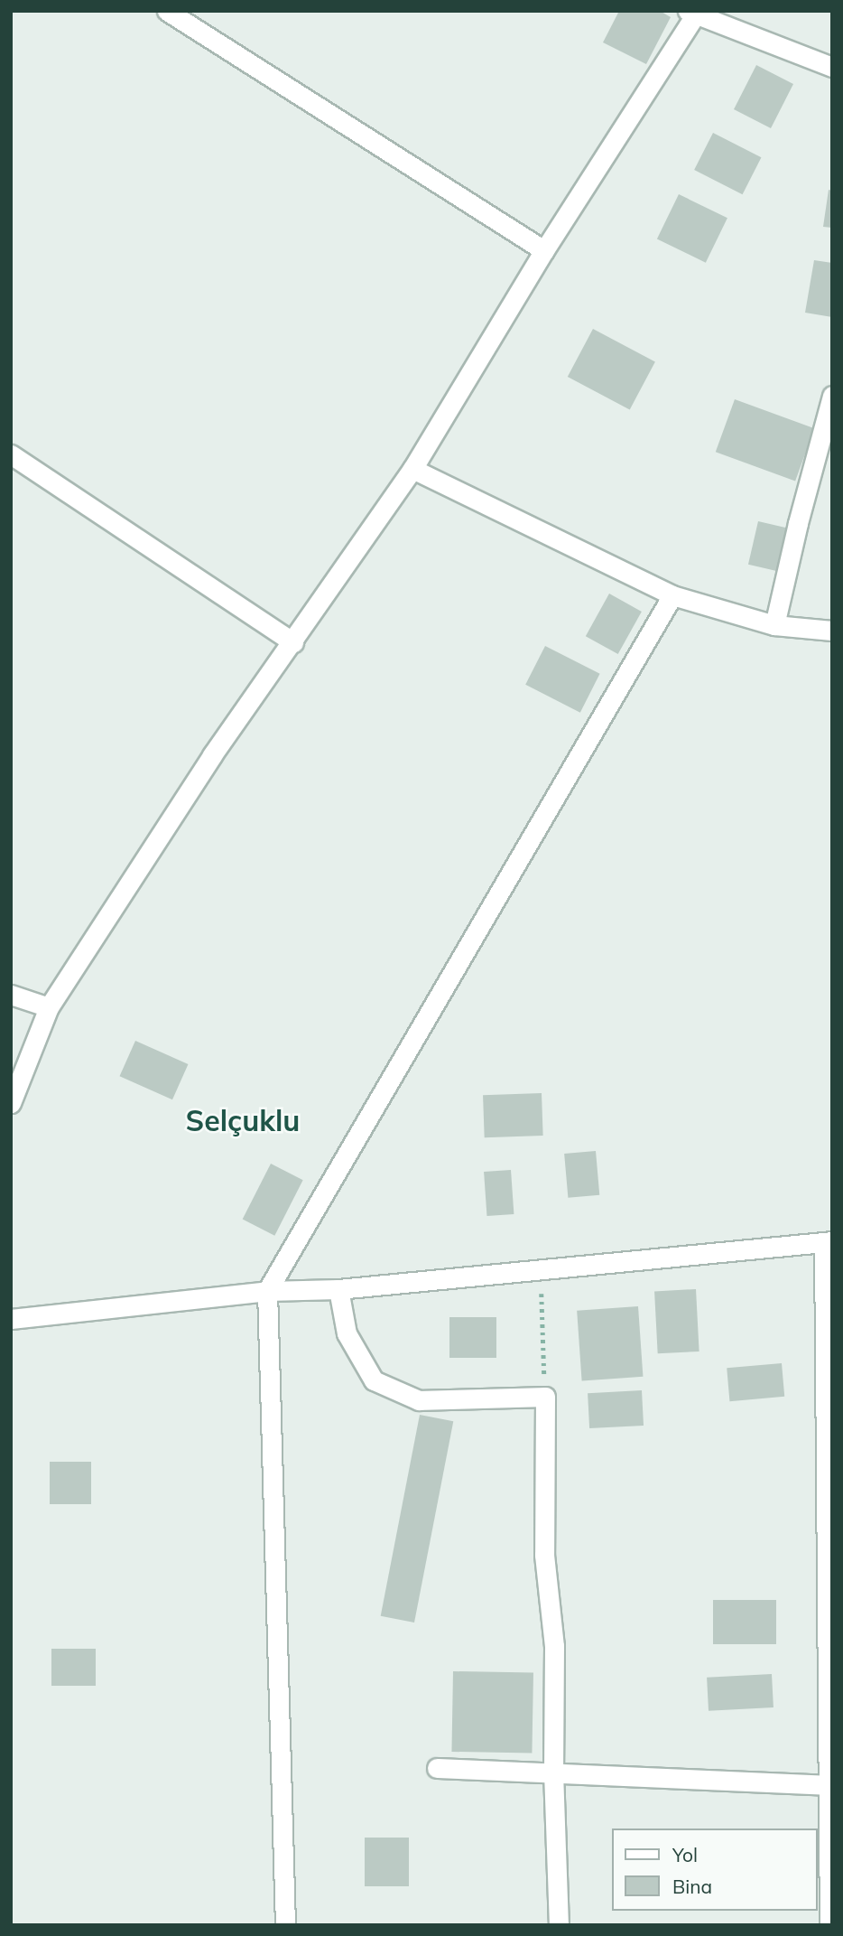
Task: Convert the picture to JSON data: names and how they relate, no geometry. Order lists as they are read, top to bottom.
{
  "districts": ["Selçuklu"],
  "legend": ["Yol", "Bina"]
}
